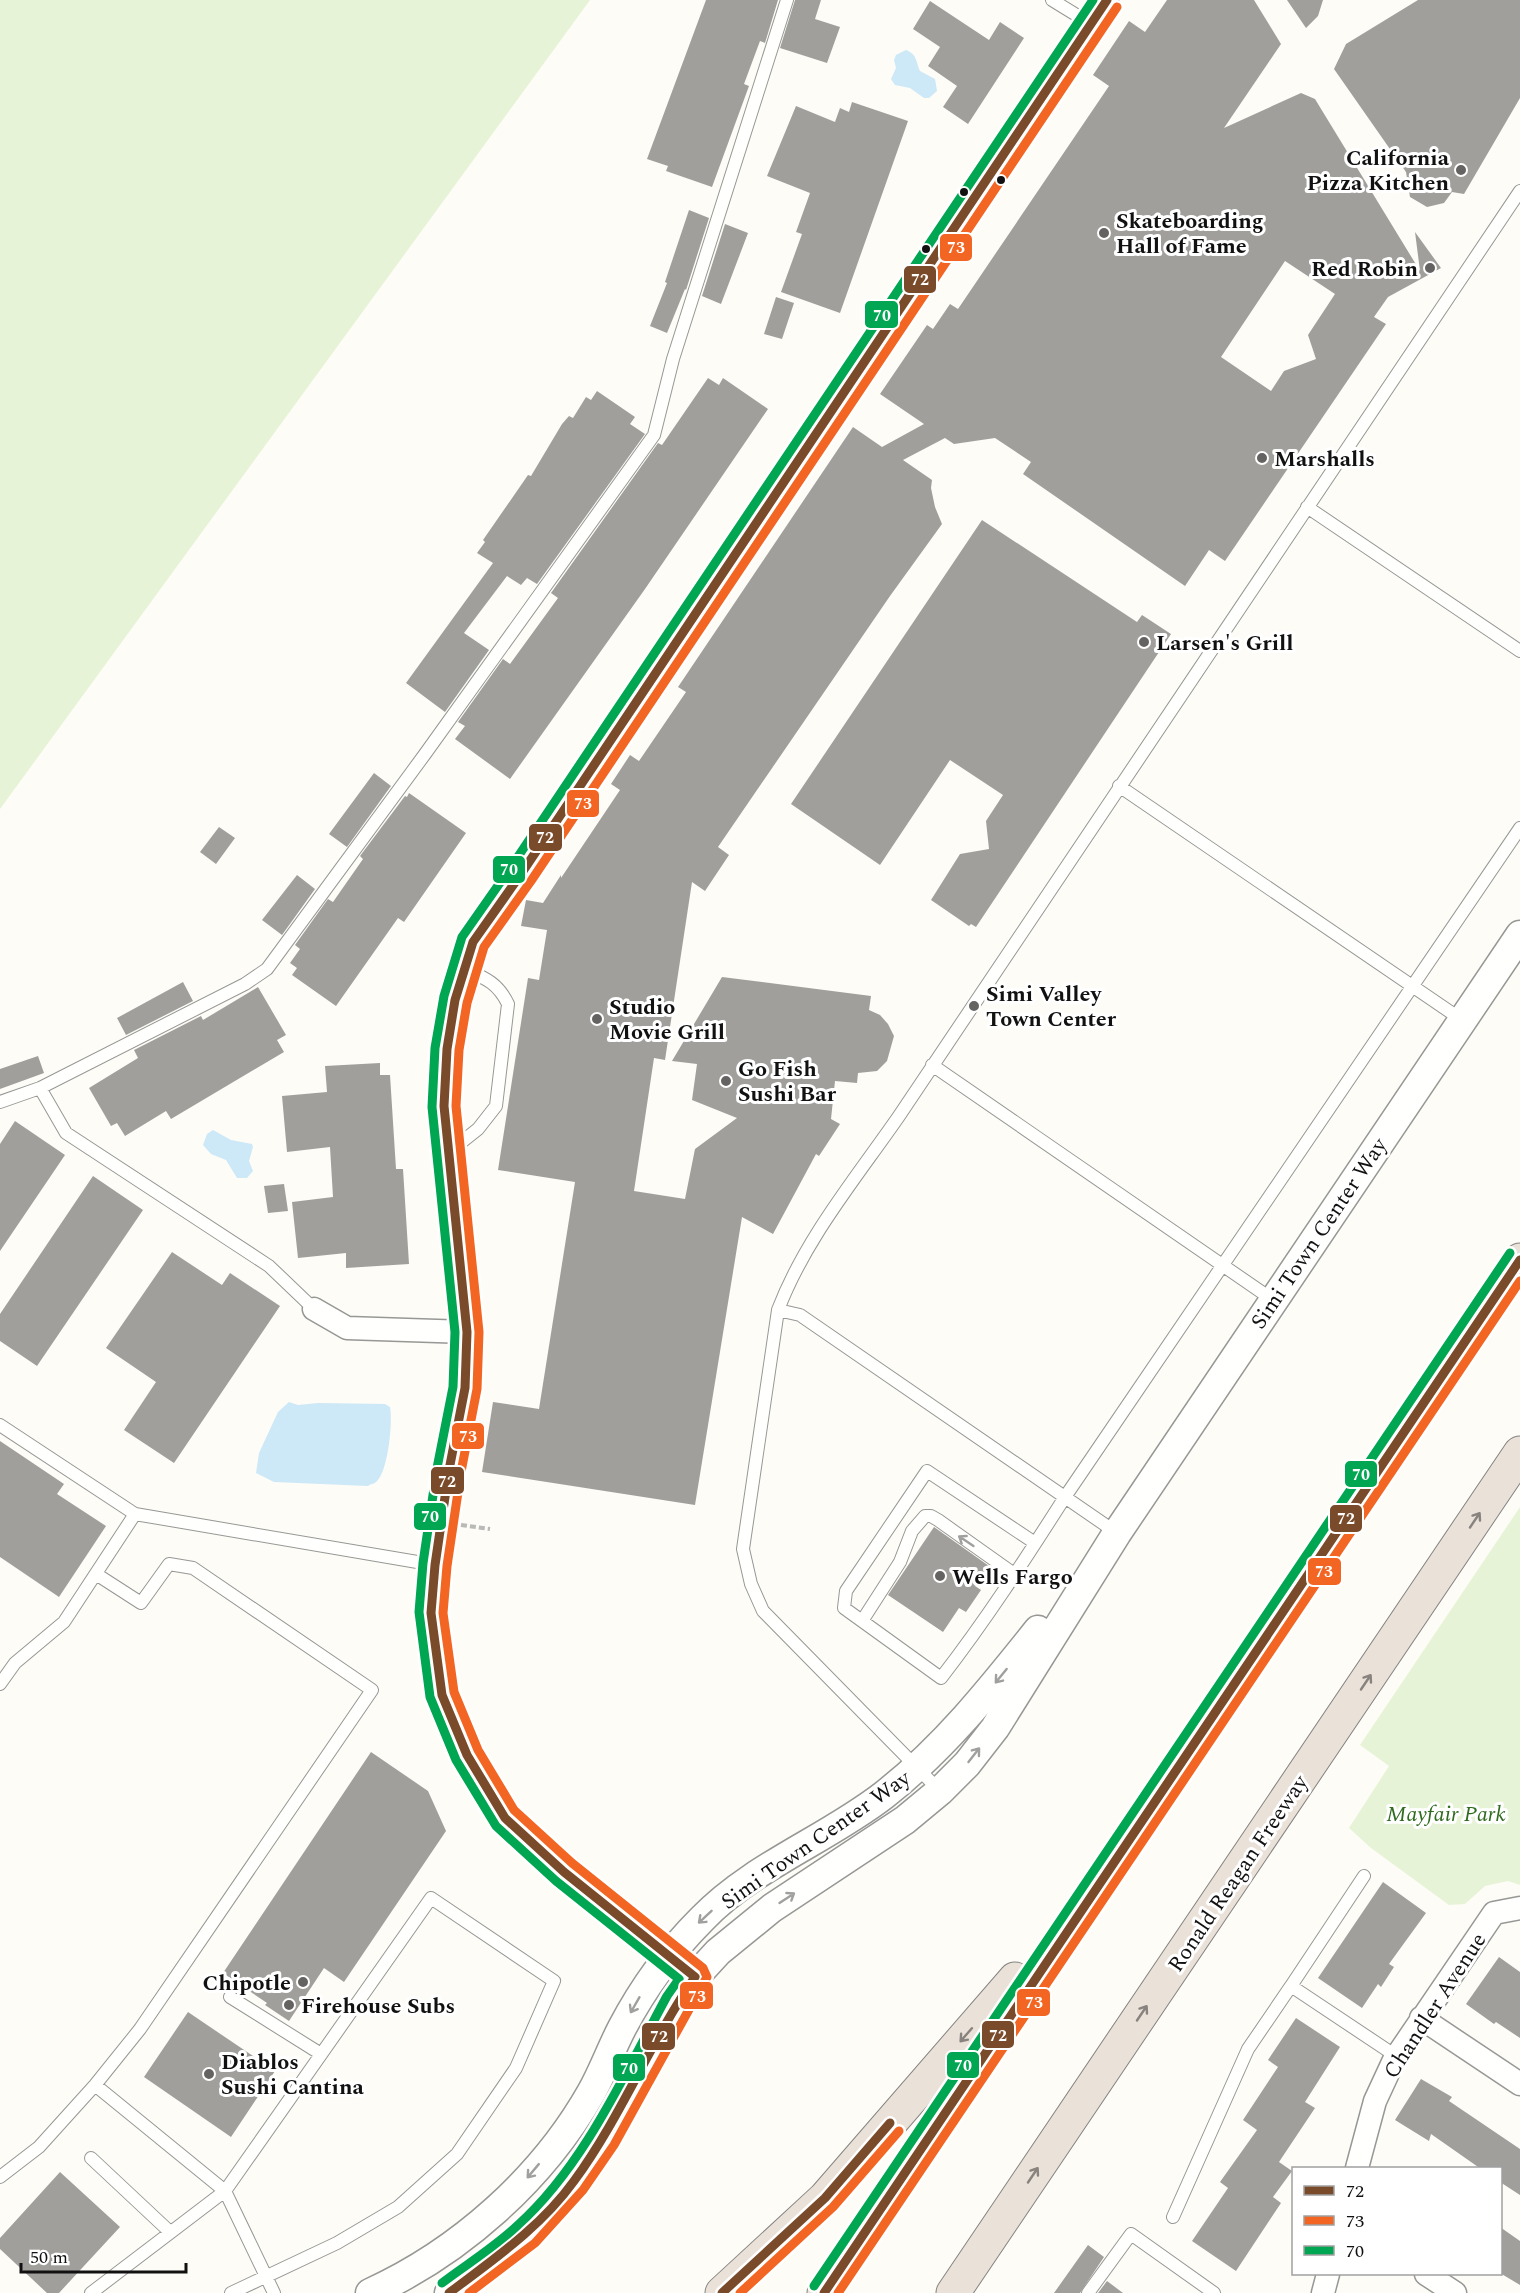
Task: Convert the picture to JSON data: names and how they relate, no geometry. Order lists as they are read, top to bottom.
{
  "streets": {
    "highway": ["Ronald Reagan Freeway"],
    "street": ["Simi Town Center Way", "Chandler Avenue"]
  },
  "parks": ["Mayfair Park"],
  "places": [
    "California Pizza Kitchen",
    "Skateboarding Hall of Fame",
    "Red Robin",
    "Marshalls",
    "Larsen's Grill",
    "Simi Valley Town Center",
    "Studio Movie Grill",
    "Go Fish Sushi Bar",
    "Wells Fargo",
    "Chipotle",
    "Firehouse Subs",
    "Diablos Sushi Cantina"
  ],
  "lines": ["transit line 72", "transit line 70", "transit line 73"],
  "legend": ["72", "73", "70"],
  "scale_bar": "50 m"
}
